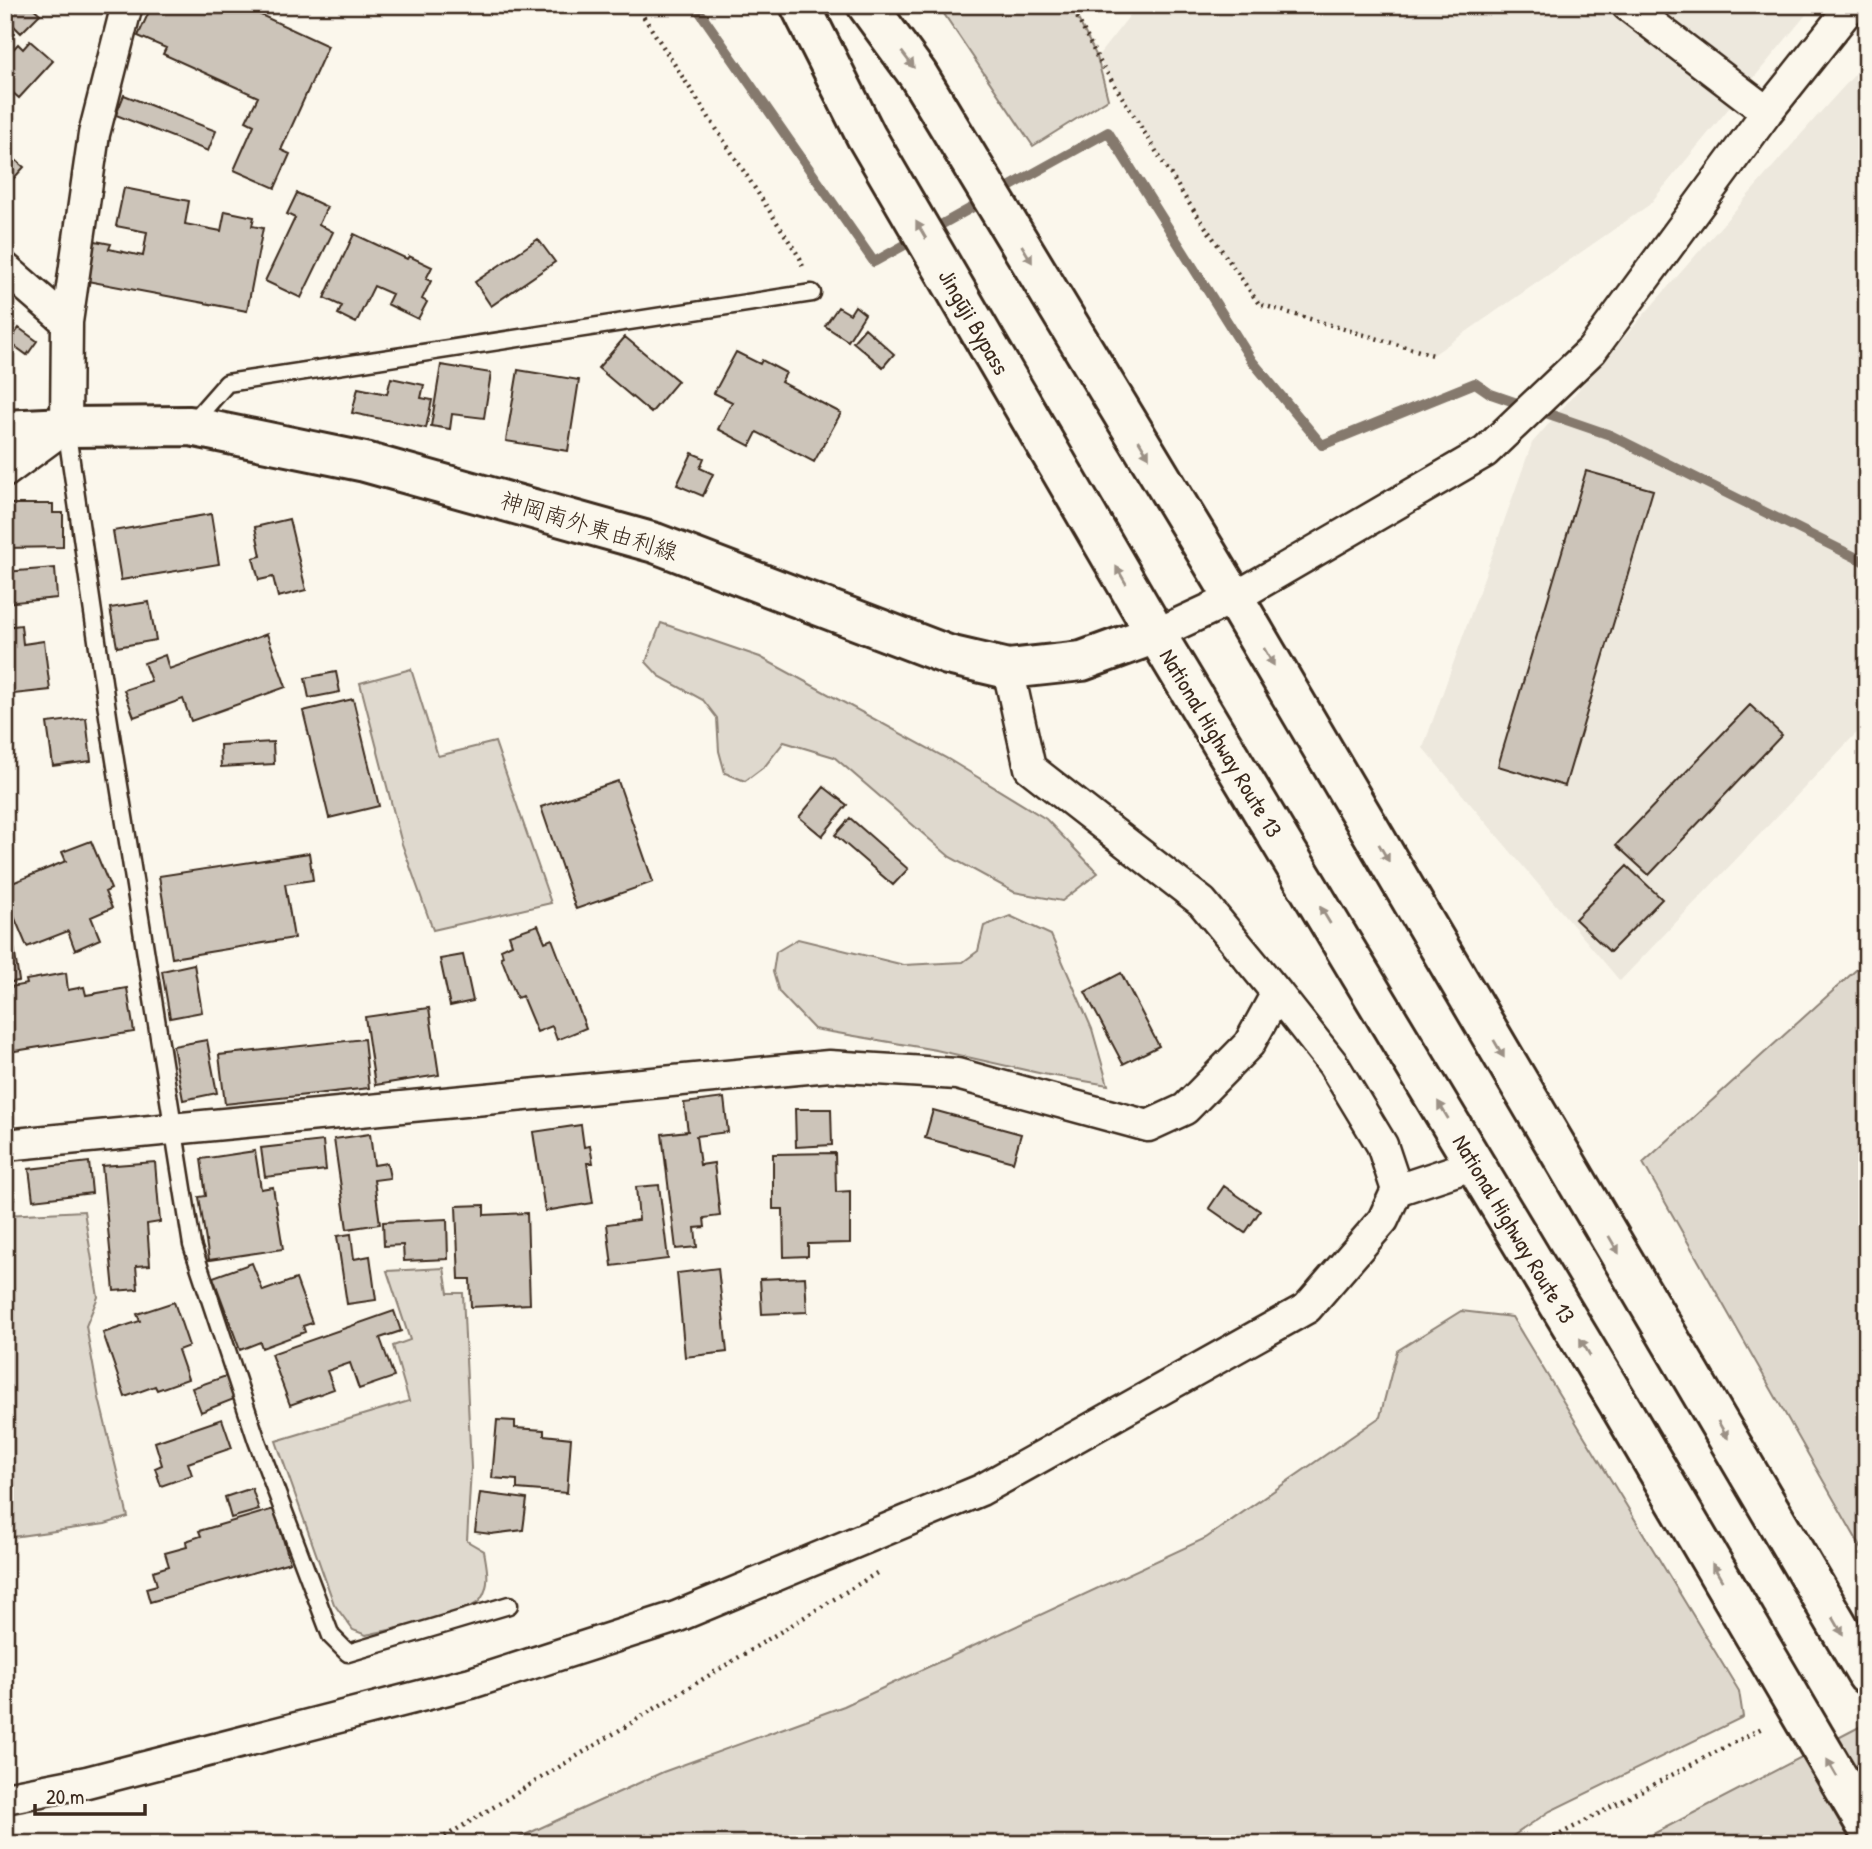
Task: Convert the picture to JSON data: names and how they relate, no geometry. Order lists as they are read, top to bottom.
{
  "streets": {
    "main road": ["Jingūji Bypass", "神岡南外東由利線", "National Highway Route 13"]
  },
  "crossings": [
    ["Jingūji Bypass", "神岡南外東由利線"],
    ["Jingūji Bypass", "National Highway Route 13"],
    ["神岡南外東由利線", "National Highway Route 13"]
  ],
  "scale_bar": "20 m"
}
